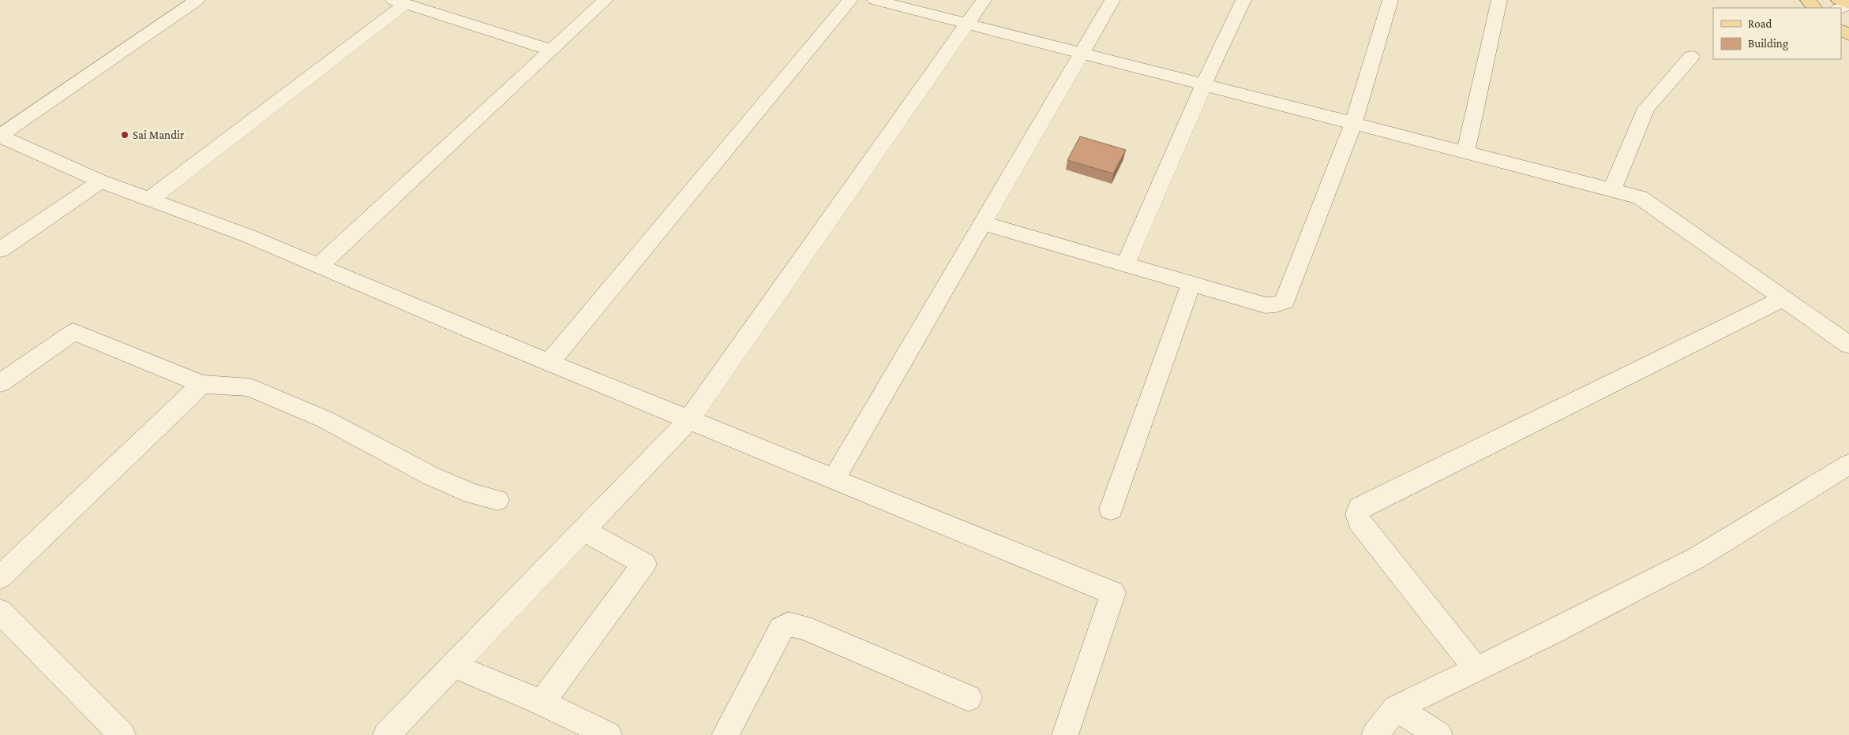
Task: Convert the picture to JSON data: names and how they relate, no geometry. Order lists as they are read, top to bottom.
{
  "places": ["Sai Mandir"],
  "legend": ["Road", "Building"]
}
